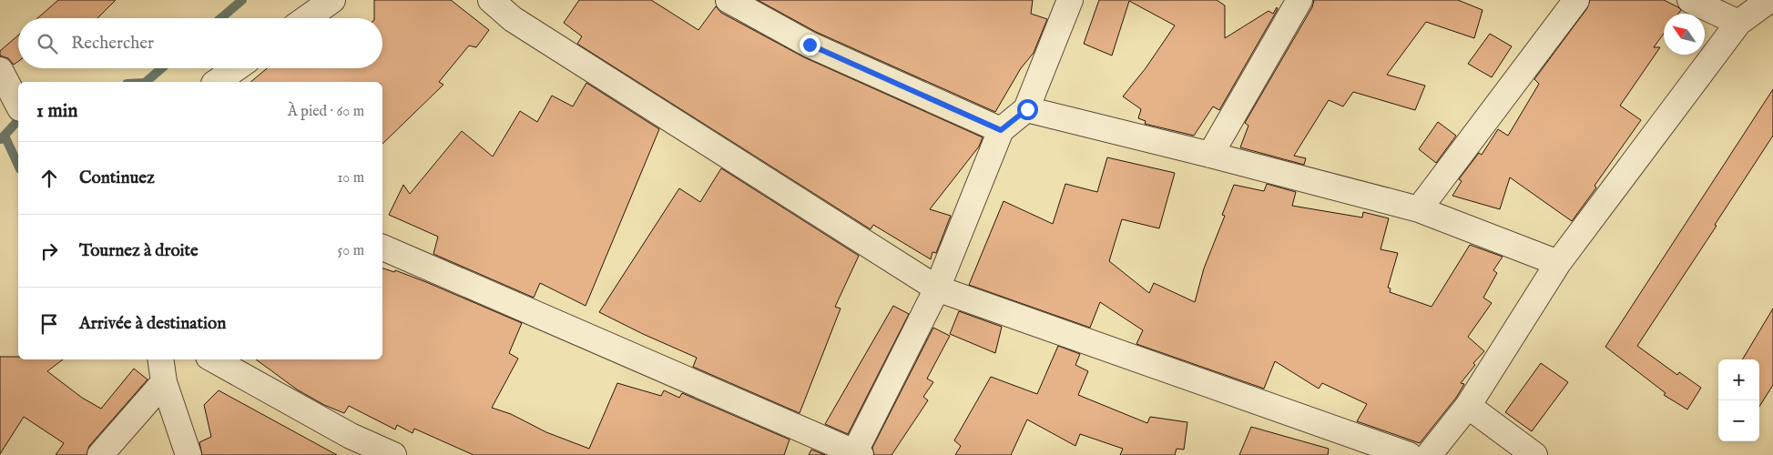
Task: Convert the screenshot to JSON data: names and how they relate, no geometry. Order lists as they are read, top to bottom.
{
  "north": "top left",
  "page": {
    "search": "Rechercher",
    "heading": ["1 min", "À pied · 60 m"],
    "list": [
      ["Continuez", "10 m"],
      ["Tournez à droite", "50 m"],
      "Arrivée à destination"
    ],
    "map_buttons": ["+", "−"]
  }
}
